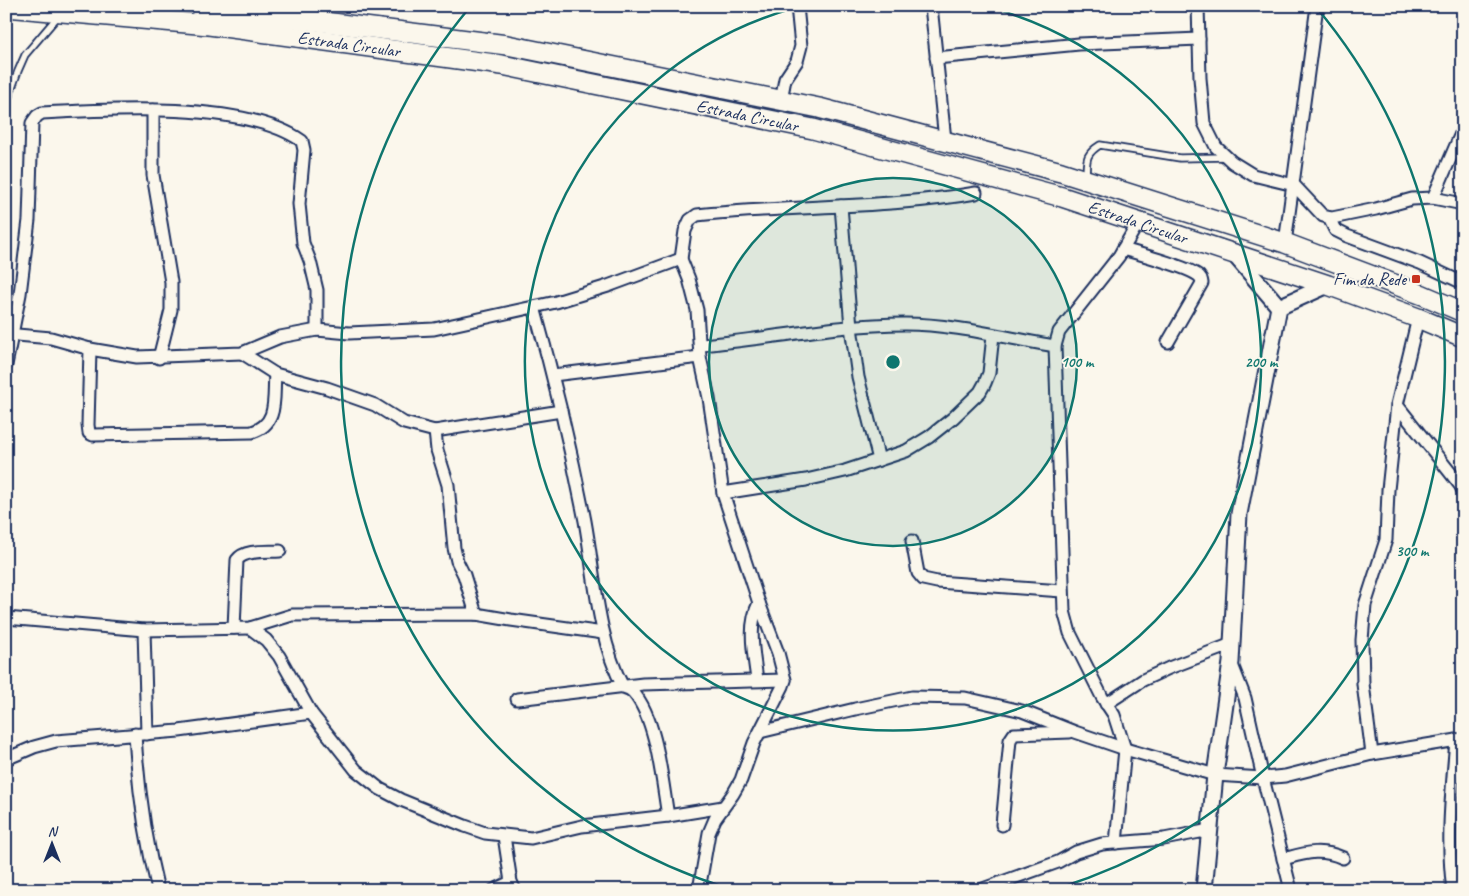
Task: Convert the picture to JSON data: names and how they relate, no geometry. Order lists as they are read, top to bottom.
{
  "streets": {
    "main road": ["Estrada Circular"]
  },
  "places": {
    "transit": ["Fim da Rede"]
  },
  "north": "top",
  "rings": ["100 m", "200 m", "300 m"]
}
